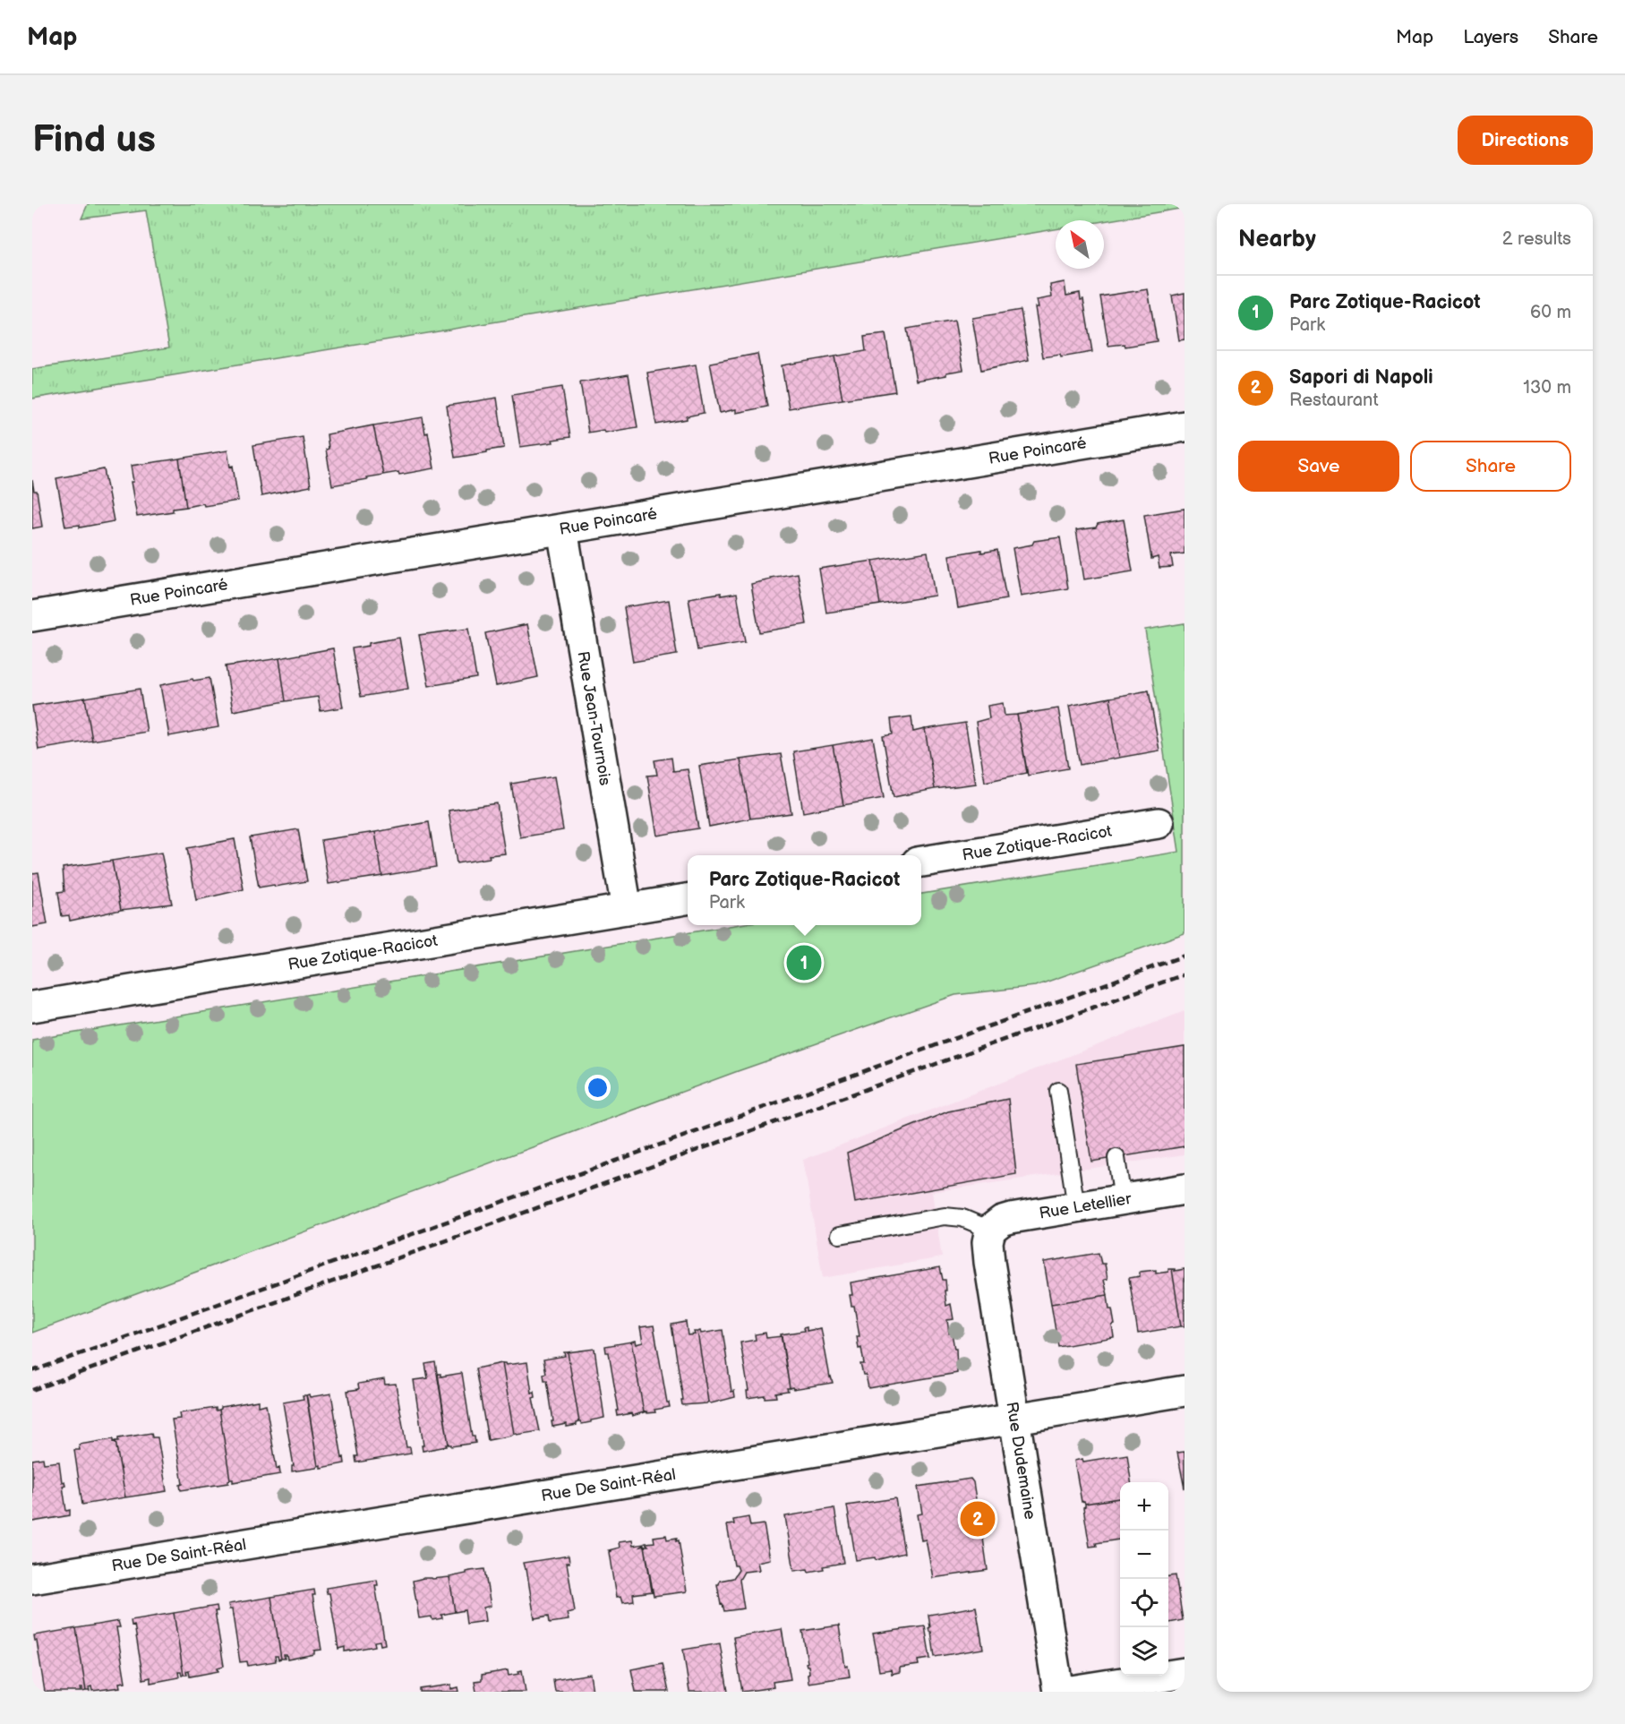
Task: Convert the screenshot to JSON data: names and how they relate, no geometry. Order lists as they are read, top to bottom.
{
  "streets": {
    "street": [
      "Rue Poincaré",
      "Rue Jean-Tournois",
      "Rue Zotique-Racicot",
      "Rue Letellier",
      "Rue Dudemaine",
      "Rue De Saint-Réal"
    ]
  },
  "crossings": [
    ["Rue Poincaré", "Rue Jean-Tournois"],
    ["Rue Jean-Tournois", "Rue Zotique-Racicot"],
    ["Rue Letellier", "Rue Dudemaine"],
    ["Rue Dudemaine", "Rue De Saint-Réal"]
  ],
  "north": "top left",
  "page": {
    "header": "Map",
    "nav": ["Map", "Layers", "Share"],
    "buttons": [
      "Directions",
      ["Save", "Share"]
    ],
    "title": "Find us",
    "heading": ["Nearby", "2 results"],
    "list": [
      {
        "mark": "1",
        "name": "Parc Zotique-Racicot",
        "note": "Park",
        "value": "60 m"
      },
      {
        "mark": "2",
        "name": "Sapori di Napoli",
        "note": "Restaurant",
        "value": "130 m"
      }
    ],
    "popup": ["Parc Zotique-Racicot", "Park"],
    "pins": ["1", "2"],
    "map_buttons": ["+", "−"]
  }
}
